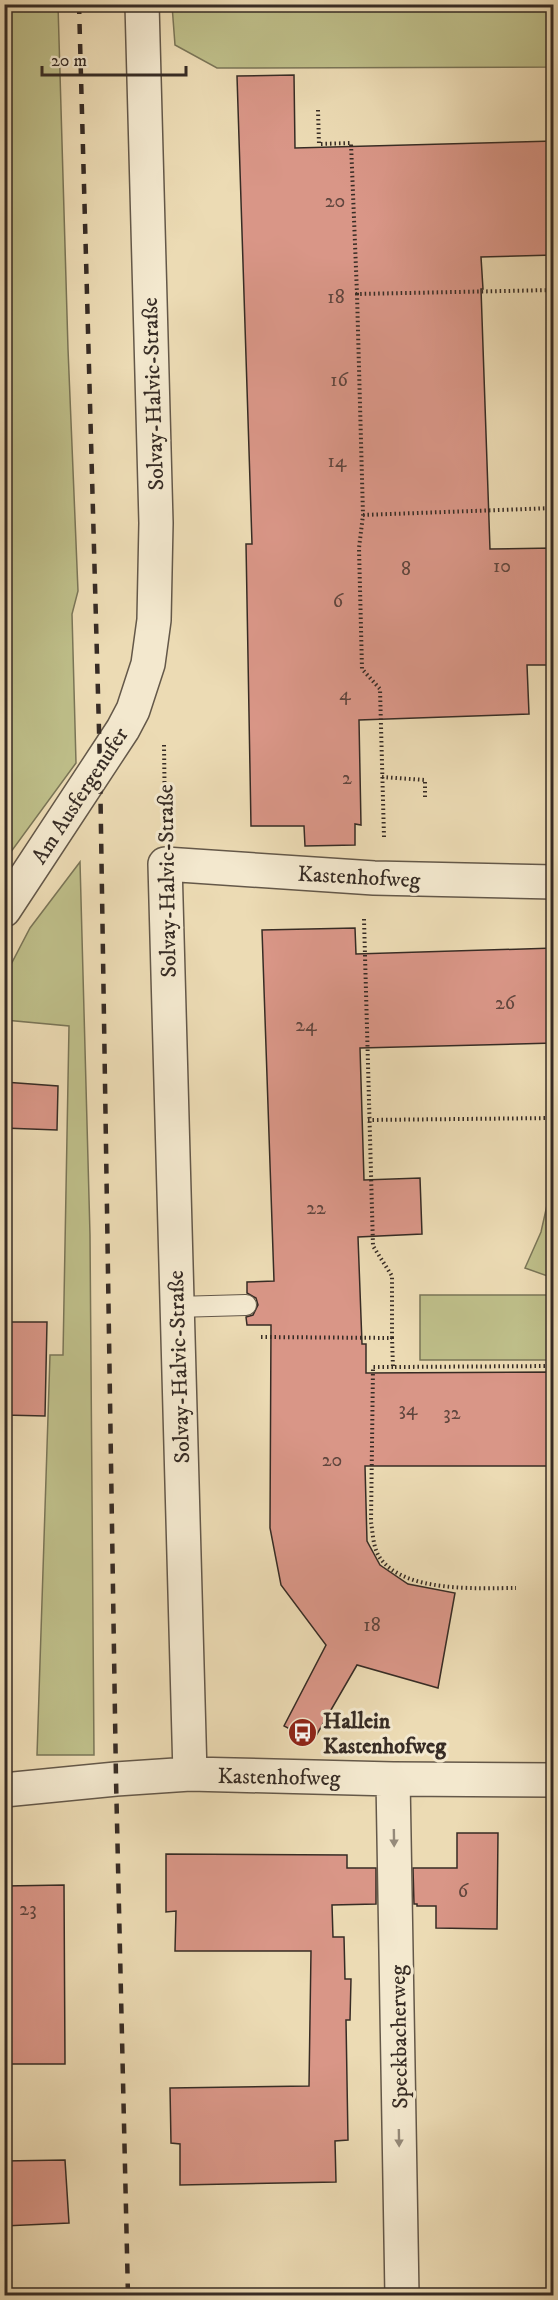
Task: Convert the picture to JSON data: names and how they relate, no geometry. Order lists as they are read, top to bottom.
{
  "streets": {
    "street": [
      "Solvay-Halvic-Straße",
      "Am Ausfergenufer",
      "Kastenhofweg",
      "Speckbacherweg"
    ]
  },
  "crossings": [
    ["Solvay-Halvic-Straße", "Am Ausfergenufer"],
    ["Solvay-Halvic-Straße", "Kastenhofweg"],
    ["Kastenhofweg", "Speckbacherweg"]
  ],
  "one_way": ["Speckbacherweg"],
  "places": {
    "bus stop": ["Hallein Kastenhofweg"]
  },
  "house_numbers": [
    "20",
    "18",
    "16",
    "14",
    "10",
    "8",
    "6",
    "4",
    "2",
    "26",
    "24",
    "22",
    "34",
    "32",
    "20",
    "18",
    "6",
    "23"
  ],
  "scale_bar": "20 m"
}
